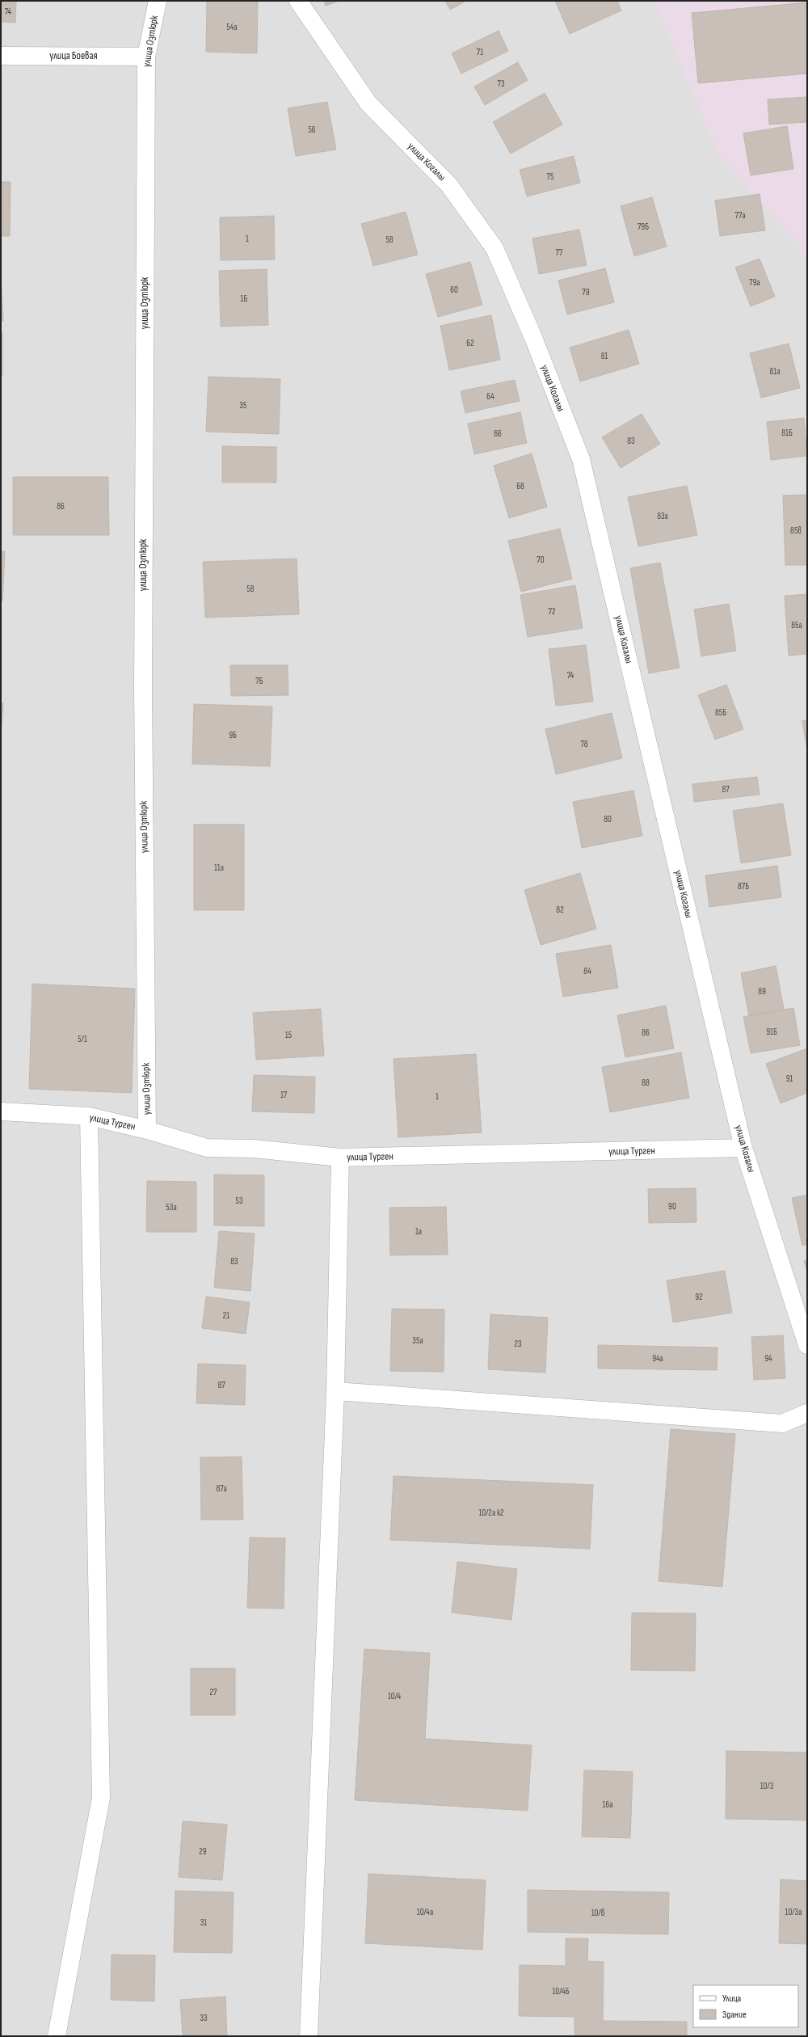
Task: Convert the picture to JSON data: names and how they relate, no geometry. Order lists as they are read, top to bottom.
{
  "streets": {
    "street": [
      "улица Озтюрк",
      "улица Боевая",
      "улица Когалы",
      "улица Турген"
    ]
  },
  "crossings": [
    ["улица Озтюрк", "улица Боевая"],
    ["улица Озтюрк", "улица Турген"],
    ["улица Когалы", "улица Турген"]
  ],
  "house_numbers": [
    "74",
    "54а",
    "71",
    "73",
    "56",
    "75",
    "77а",
    "79Б",
    "1",
    "58",
    "77",
    "79а",
    "60",
    "79",
    "1Б",
    "62",
    "81",
    "81а",
    "64",
    "35",
    "81Б",
    "66",
    "83",
    "68",
    "86",
    "83а",
    "85в",
    "70",
    "5В",
    "72",
    "85а",
    "74",
    "7Б",
    "85Б",
    "9Б",
    "78",
    "87",
    "80",
    "11а",
    "87Б",
    "82",
    "84",
    "89",
    "91Б",
    "86",
    "15",
    "5/1",
    "91",
    "88",
    "17",
    "1",
    "53",
    "90",
    "53а",
    "1а",
    "83",
    "92",
    "21",
    "35а",
    "23",
    "94а",
    "94",
    "87",
    "87а",
    "10/2а к2",
    "27",
    "10/4",
    "10/3",
    "16а",
    "29",
    "10/4а",
    "10/3а",
    "10/в",
    "31",
    "10/4Б",
    "33"
  ],
  "legend": ["Улица", "Здание"]
}
